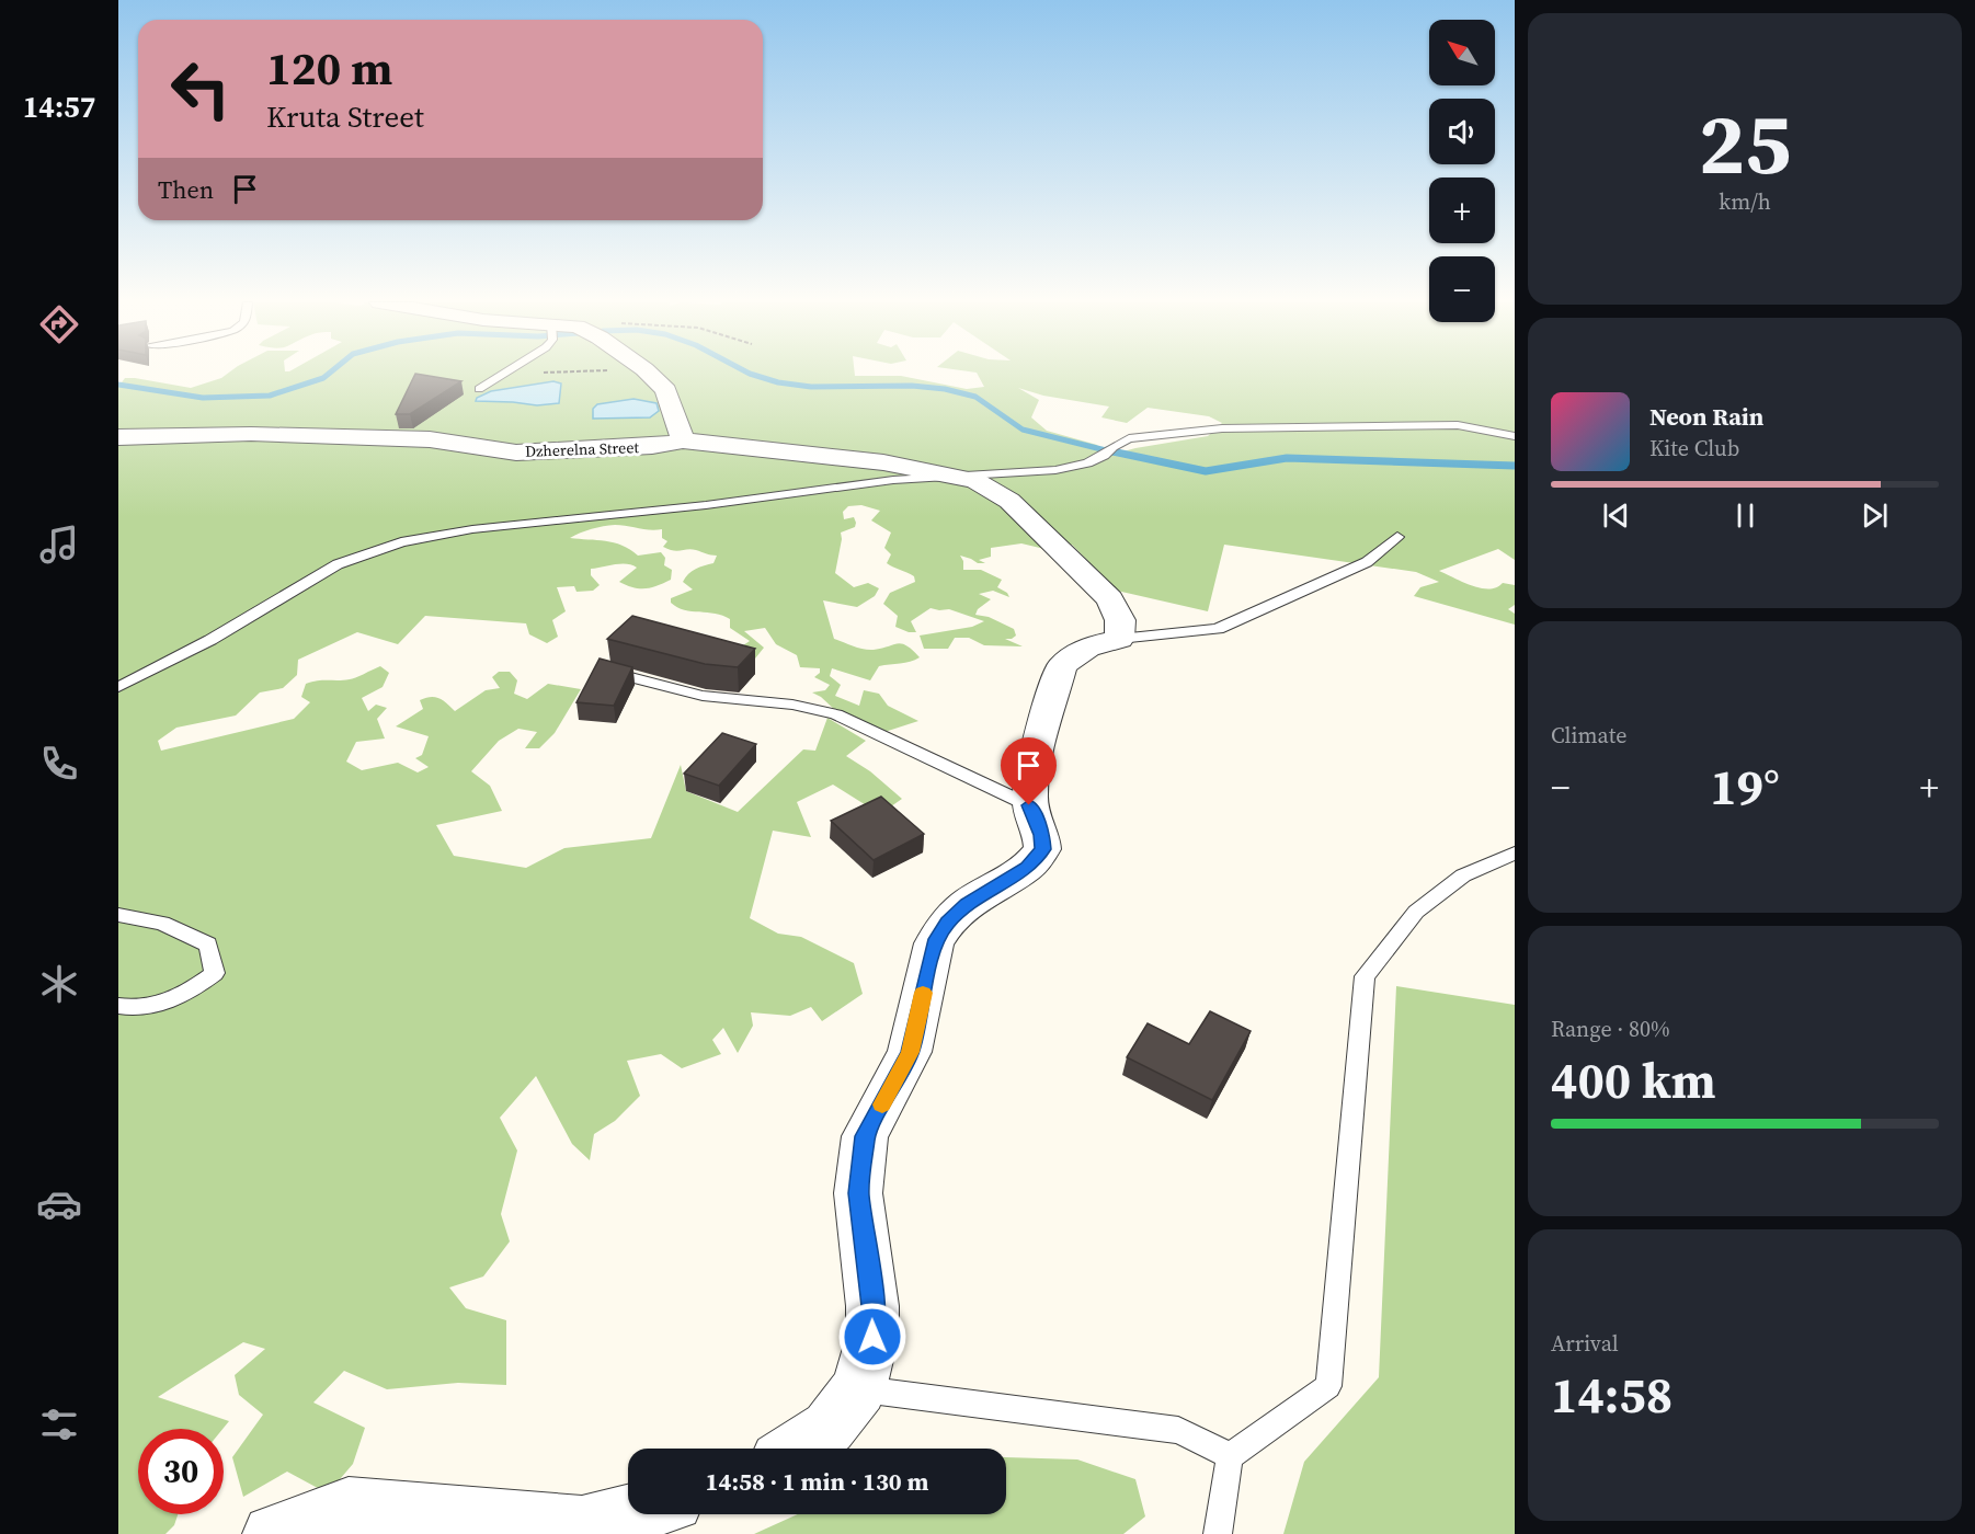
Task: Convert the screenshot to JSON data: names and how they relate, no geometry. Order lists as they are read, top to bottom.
{
  "streets": {
    "street": ["Dzherelna Street"]
  },
  "north": "top left",
  "page": {
    "tabs": "14:57",
    "tile": [
      ["25", "km/h"],
      "Climate",
      ["Range · 80%", "400 km"],
      ["Arrival", "14:58"]
    ],
    "map_buttons": ["+", "−"],
    "turn": ["120 m", "Kruta Street"],
    "then": "Then",
    "song": ["Neon Rain", "Kite Club"],
    "heat": ["−", "19°", "+"],
    "limit": "30",
    "trip": "14:58 · 1 min · 130 m"
  }
}
